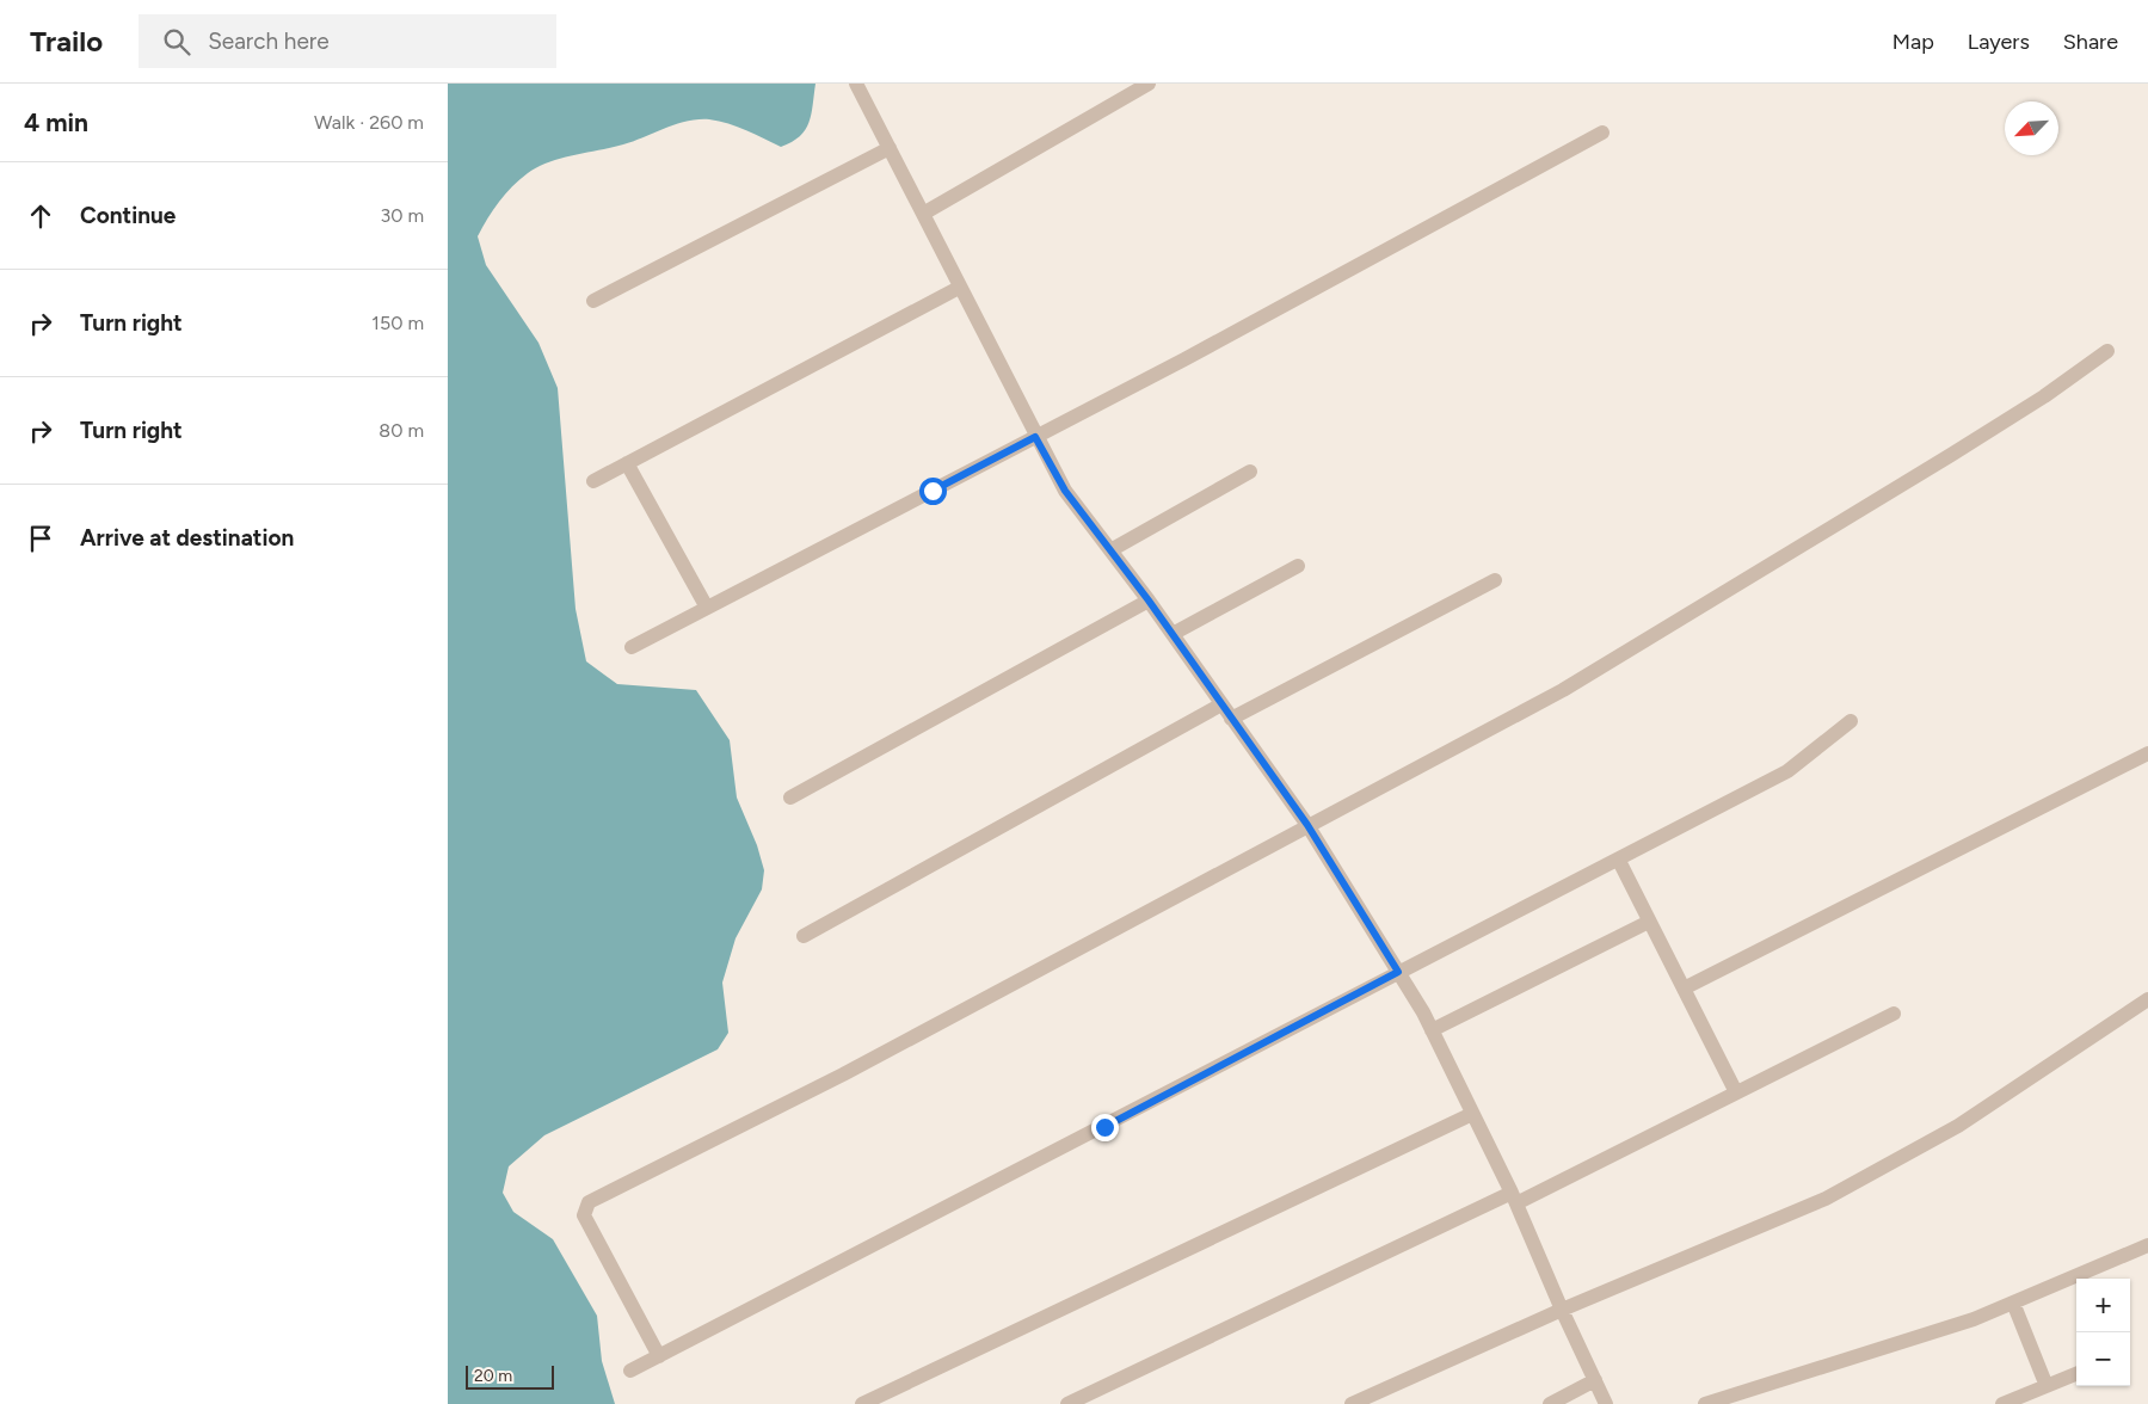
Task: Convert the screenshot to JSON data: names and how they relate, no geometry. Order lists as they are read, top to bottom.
{
  "scale_bar": "20 m",
  "north": "bottom left",
  "page": {
    "header": "Trailo",
    "search": "Search here",
    "nav": ["Map", "Layers", "Share"],
    "heading": ["4 min", "Walk · 260 m"],
    "list": [
      ["Continue", "30 m"],
      ["Turn right", "150 m"],
      ["Turn right", "80 m"],
      "Arrive at destination"
    ],
    "map_buttons": ["+", "−"],
    "scale": "20 m"
  }
}
